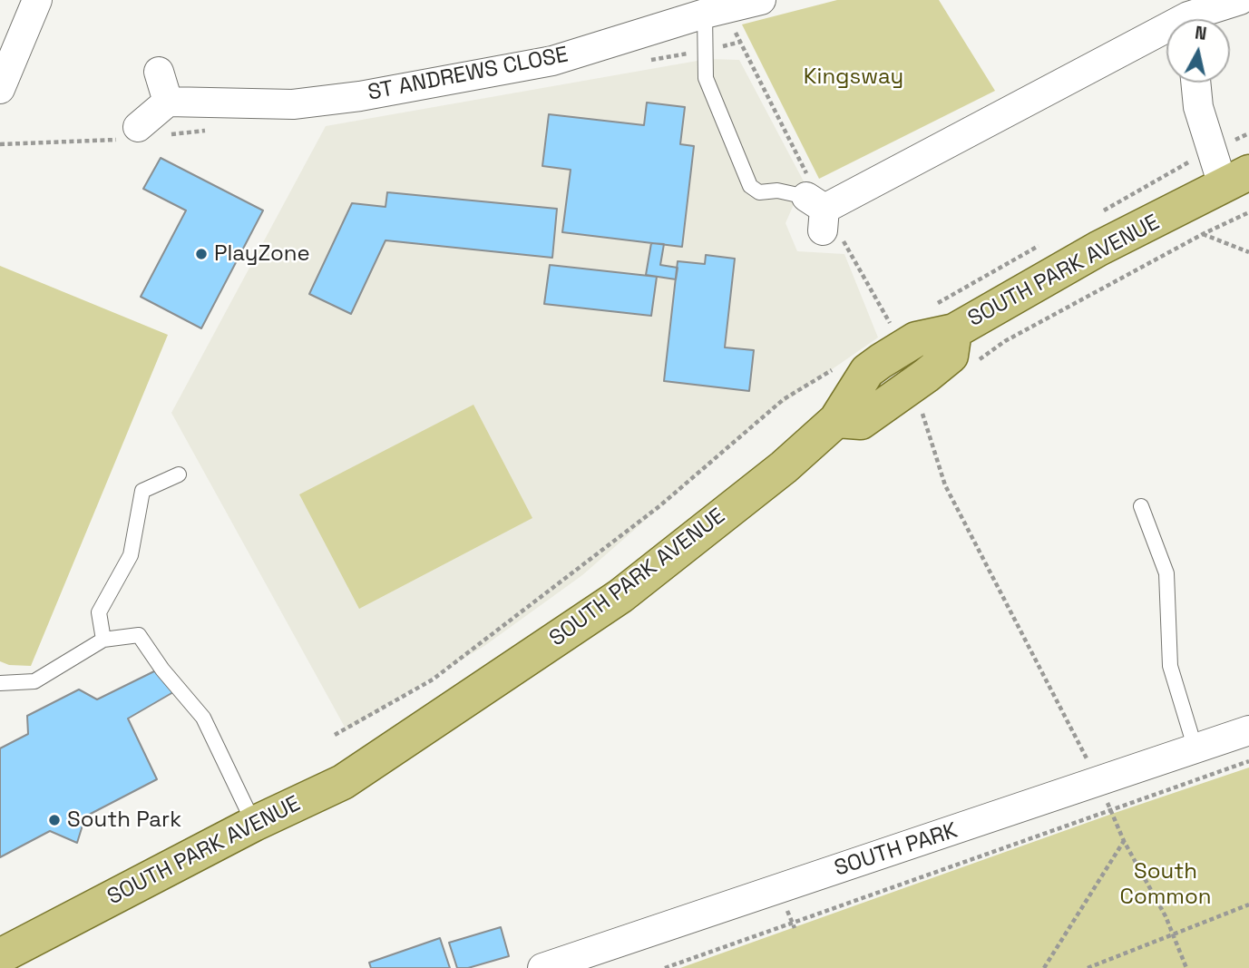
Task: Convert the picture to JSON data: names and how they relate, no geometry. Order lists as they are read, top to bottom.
{
  "streets": {
    "main road": ["SOUTH PARK AVENUE"],
    "street": ["ST ANDREWS CLOSE", "SOUTH PARK"]
  },
  "parks": ["Kingsway", "South Common"],
  "places": ["PlayZone", "South Park"],
  "north": "top"
}
